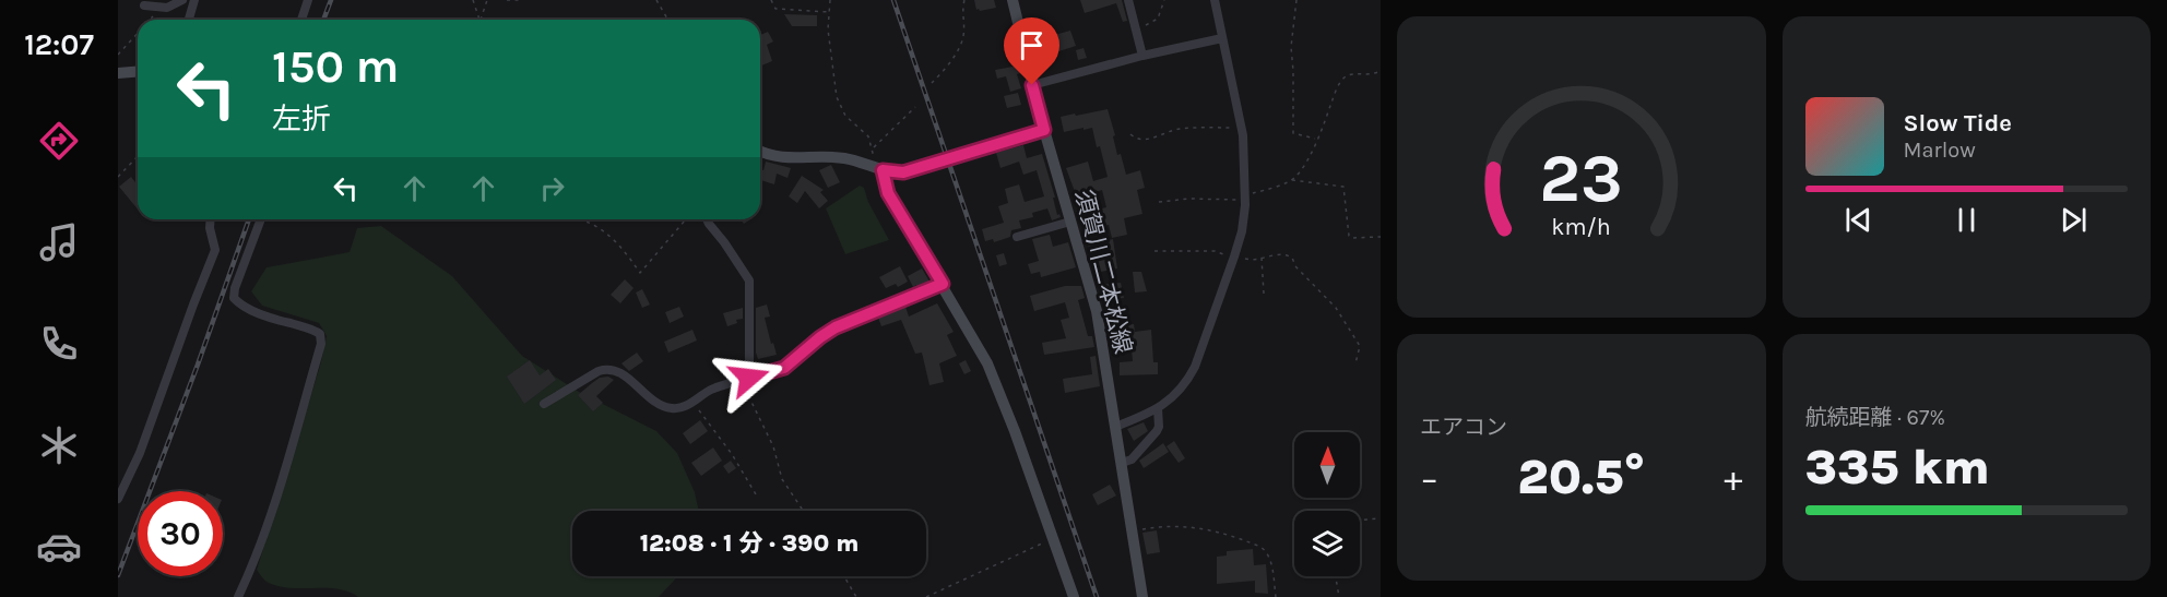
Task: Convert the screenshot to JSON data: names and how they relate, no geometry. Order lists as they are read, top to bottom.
{
  "streets": {
    "street": ["須賀川二本松線"]
  },
  "north": "top",
  "page": {
    "tabs": "12:07",
    "turn": ["150 m", "左折"],
    "song": ["Slow Tide", "Marlow"],
    "tile": [
      "エアコン",
      ["航続距離 · 67%", "335 km"]
    ],
    "heat": ["−", "20.5°", "+"],
    "limit": "30",
    "trip": "12:08 · 1 分 · 390 m",
    "gauge": ["23", "km/h"]
  }
}
